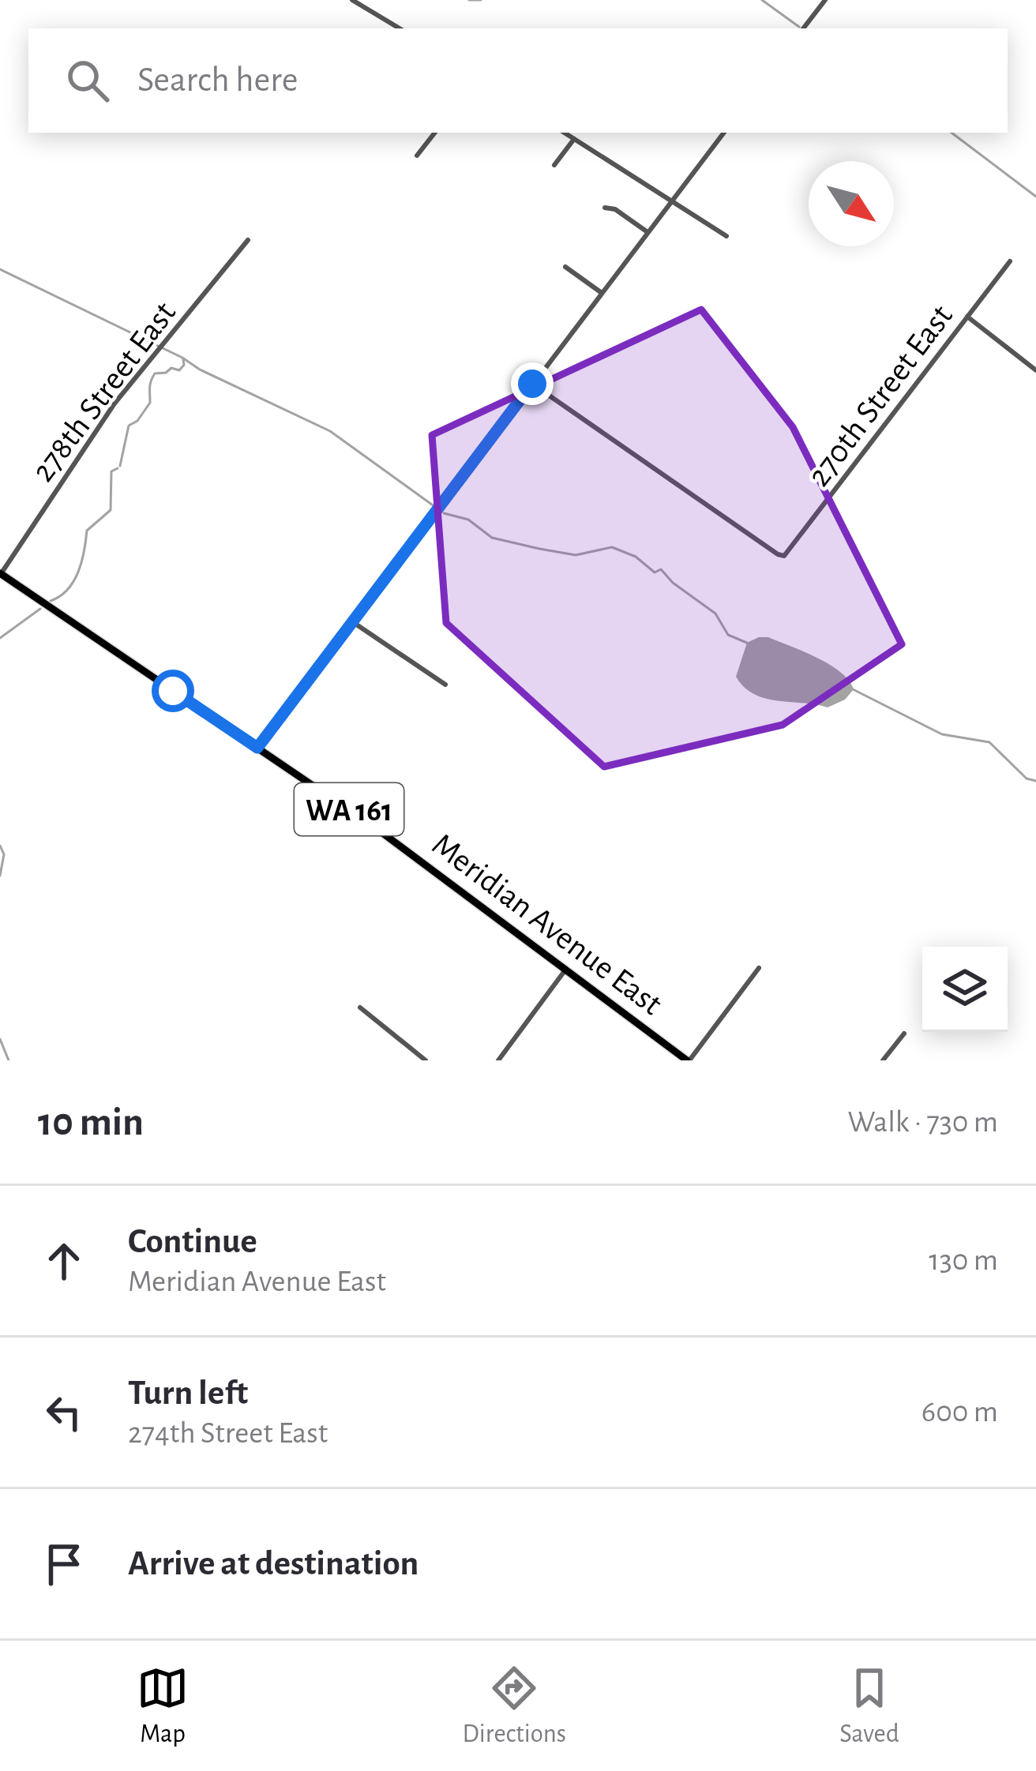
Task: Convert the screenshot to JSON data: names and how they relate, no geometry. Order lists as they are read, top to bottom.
{
  "streets": {
    "main road": ["WA 161", "Meridian Avenue East"],
    "street": ["278th Street East", "270th Street East"]
  },
  "crossings": [
    ["278th Street East", "Meridian Avenue East"]
  ],
  "north": "bottom right",
  "page": {
    "search": "Search here",
    "heading": ["10 min", "Walk · 730 m"],
    "list": [
      ["Continue", "Meridian Avenue East", "130 m"],
      ["Turn left", "274th Street East", "600 m"],
      "Arrive at destination"
    ],
    "nav": ["Map", "Directions", "Saved"]
  }
}
